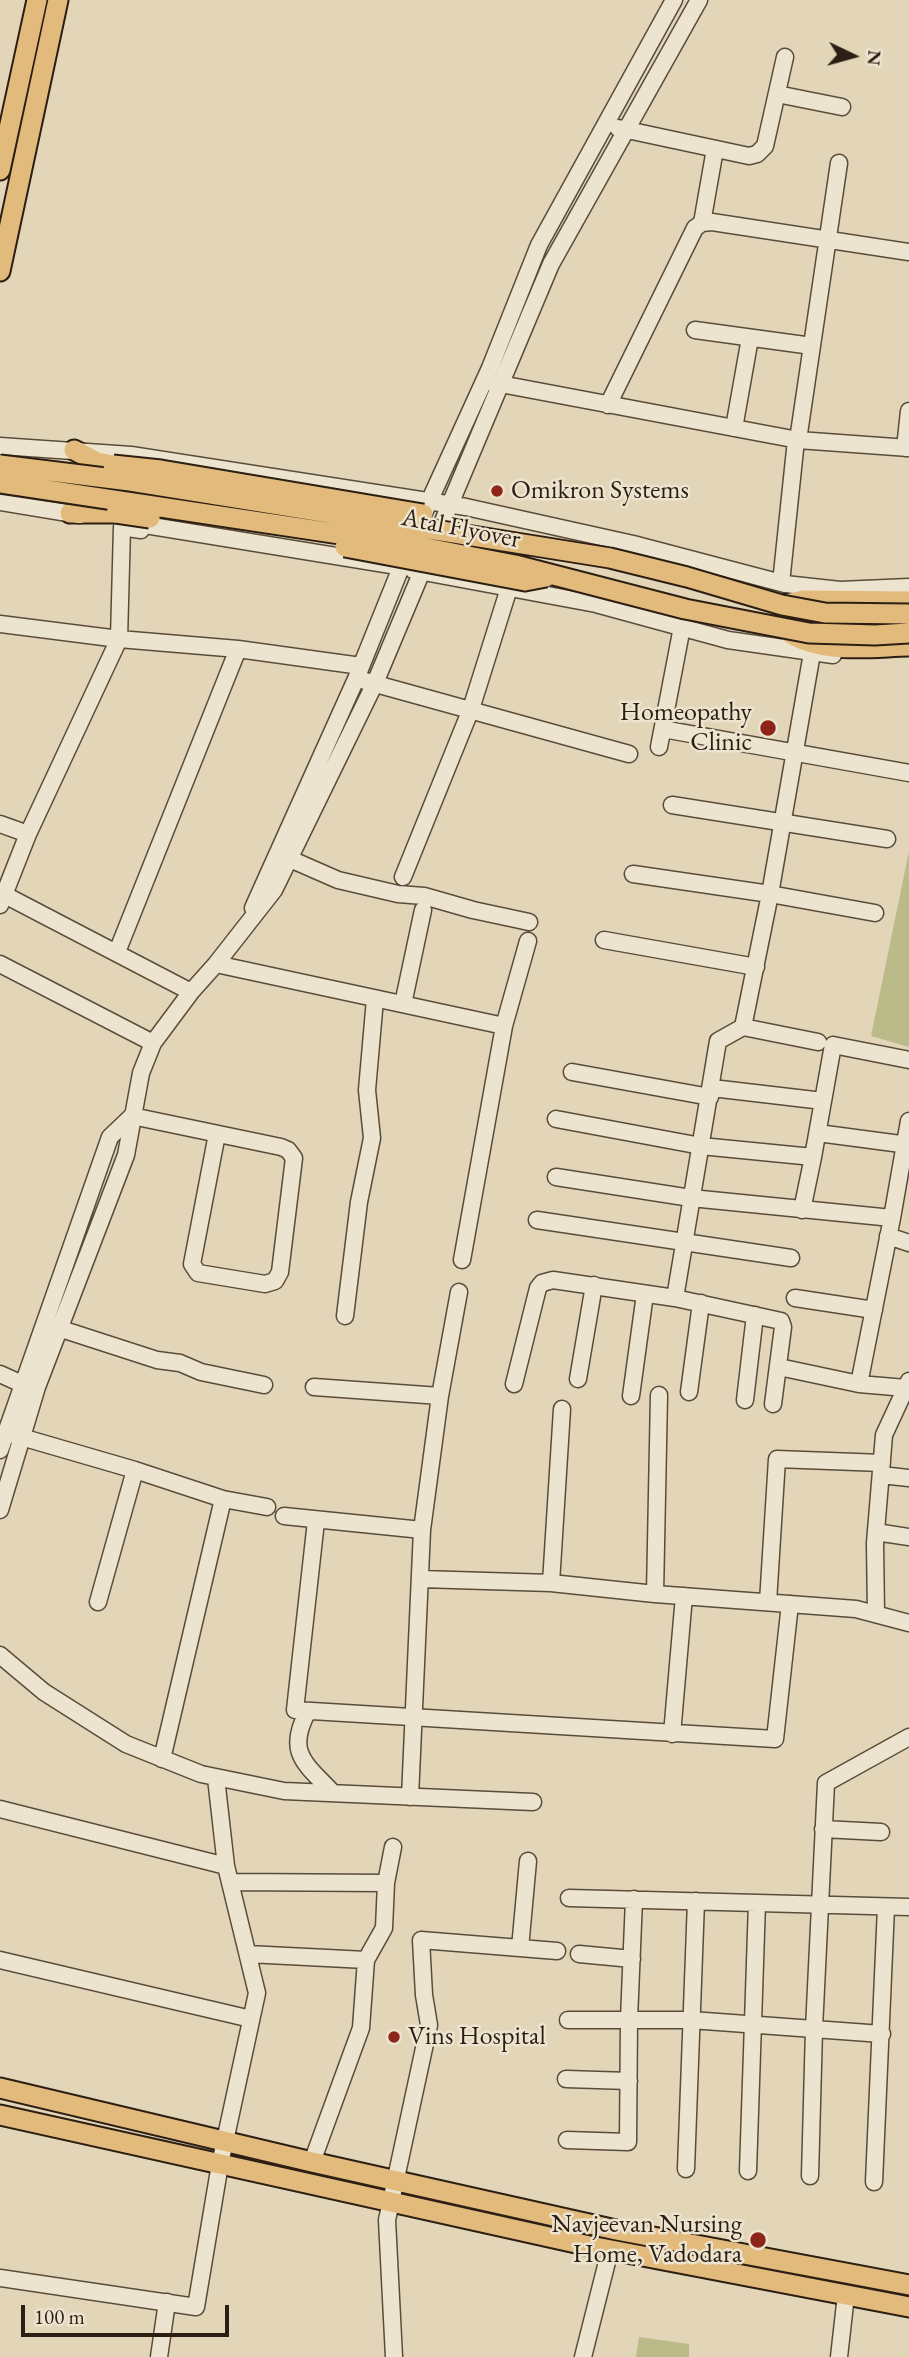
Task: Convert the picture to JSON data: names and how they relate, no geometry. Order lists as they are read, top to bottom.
{
  "streets": {
    "main road": ["Atal Flyover"]
  },
  "places": [
    "Omikron Systems",
    "Homeopathy Clinic",
    "Vins Hospital",
    "Navjeevan Nursing Home, Vadodara"
  ],
  "scale_bar": "100 m",
  "north": "right"
}
